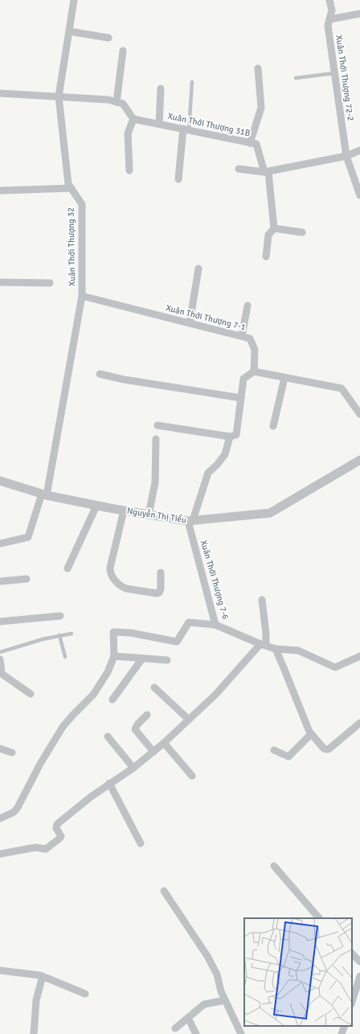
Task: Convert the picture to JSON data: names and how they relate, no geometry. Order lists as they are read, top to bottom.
{
  "streets": {
    "street": [
      "Xuân Thới Thượng 72-2",
      "Xuân Thới Thượng 31B",
      "Xuân Thới Thượng 32",
      "Xuân Thới Thượng 7-1",
      "Nguyễn Thị Tiểu",
      "Xuân Thới Thượng 7-6"
    ]
  },
  "crossings": [
    ["Xuân Thới Thượng 32", "Xuân Thới Thượng 7-1"],
    ["Xuân Thới Thượng 32", "Nguyễn Thị Tiểu"],
    ["Nguyễn Thị Tiểu", "Xuân Thới Thượng 7-6"]
  ]
}
